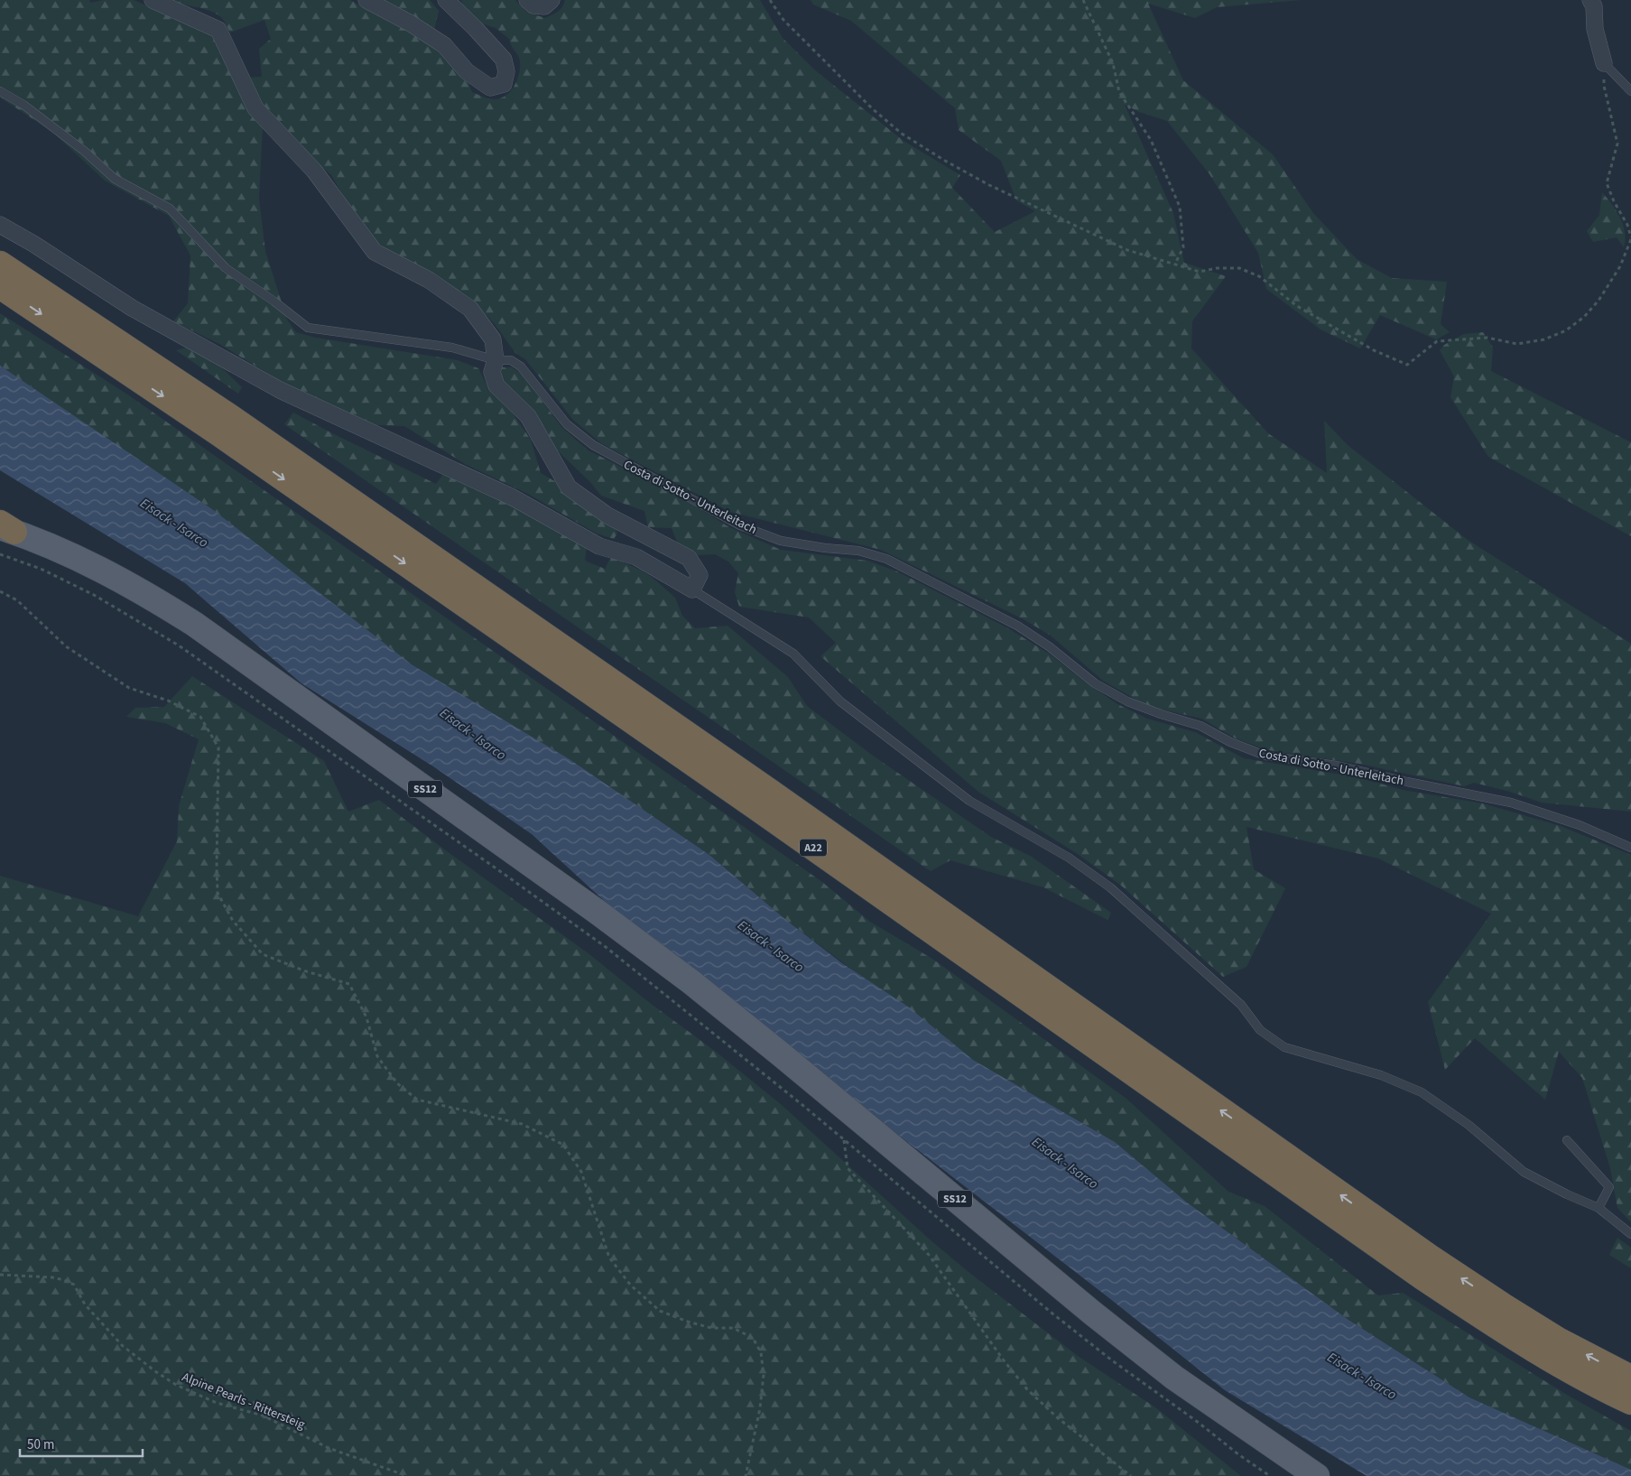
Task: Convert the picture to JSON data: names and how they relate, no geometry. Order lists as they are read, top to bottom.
{
  "streets": {
    "highway": ["A22"],
    "main road": ["SS12"],
    "lane": ["Costa di Sotto - Unterleitach"],
    "path": ["Alpine Pearls - Rittersteig"]
  },
  "water": ["Eisack - Isarco"],
  "scale_bar": "50 m"
}
